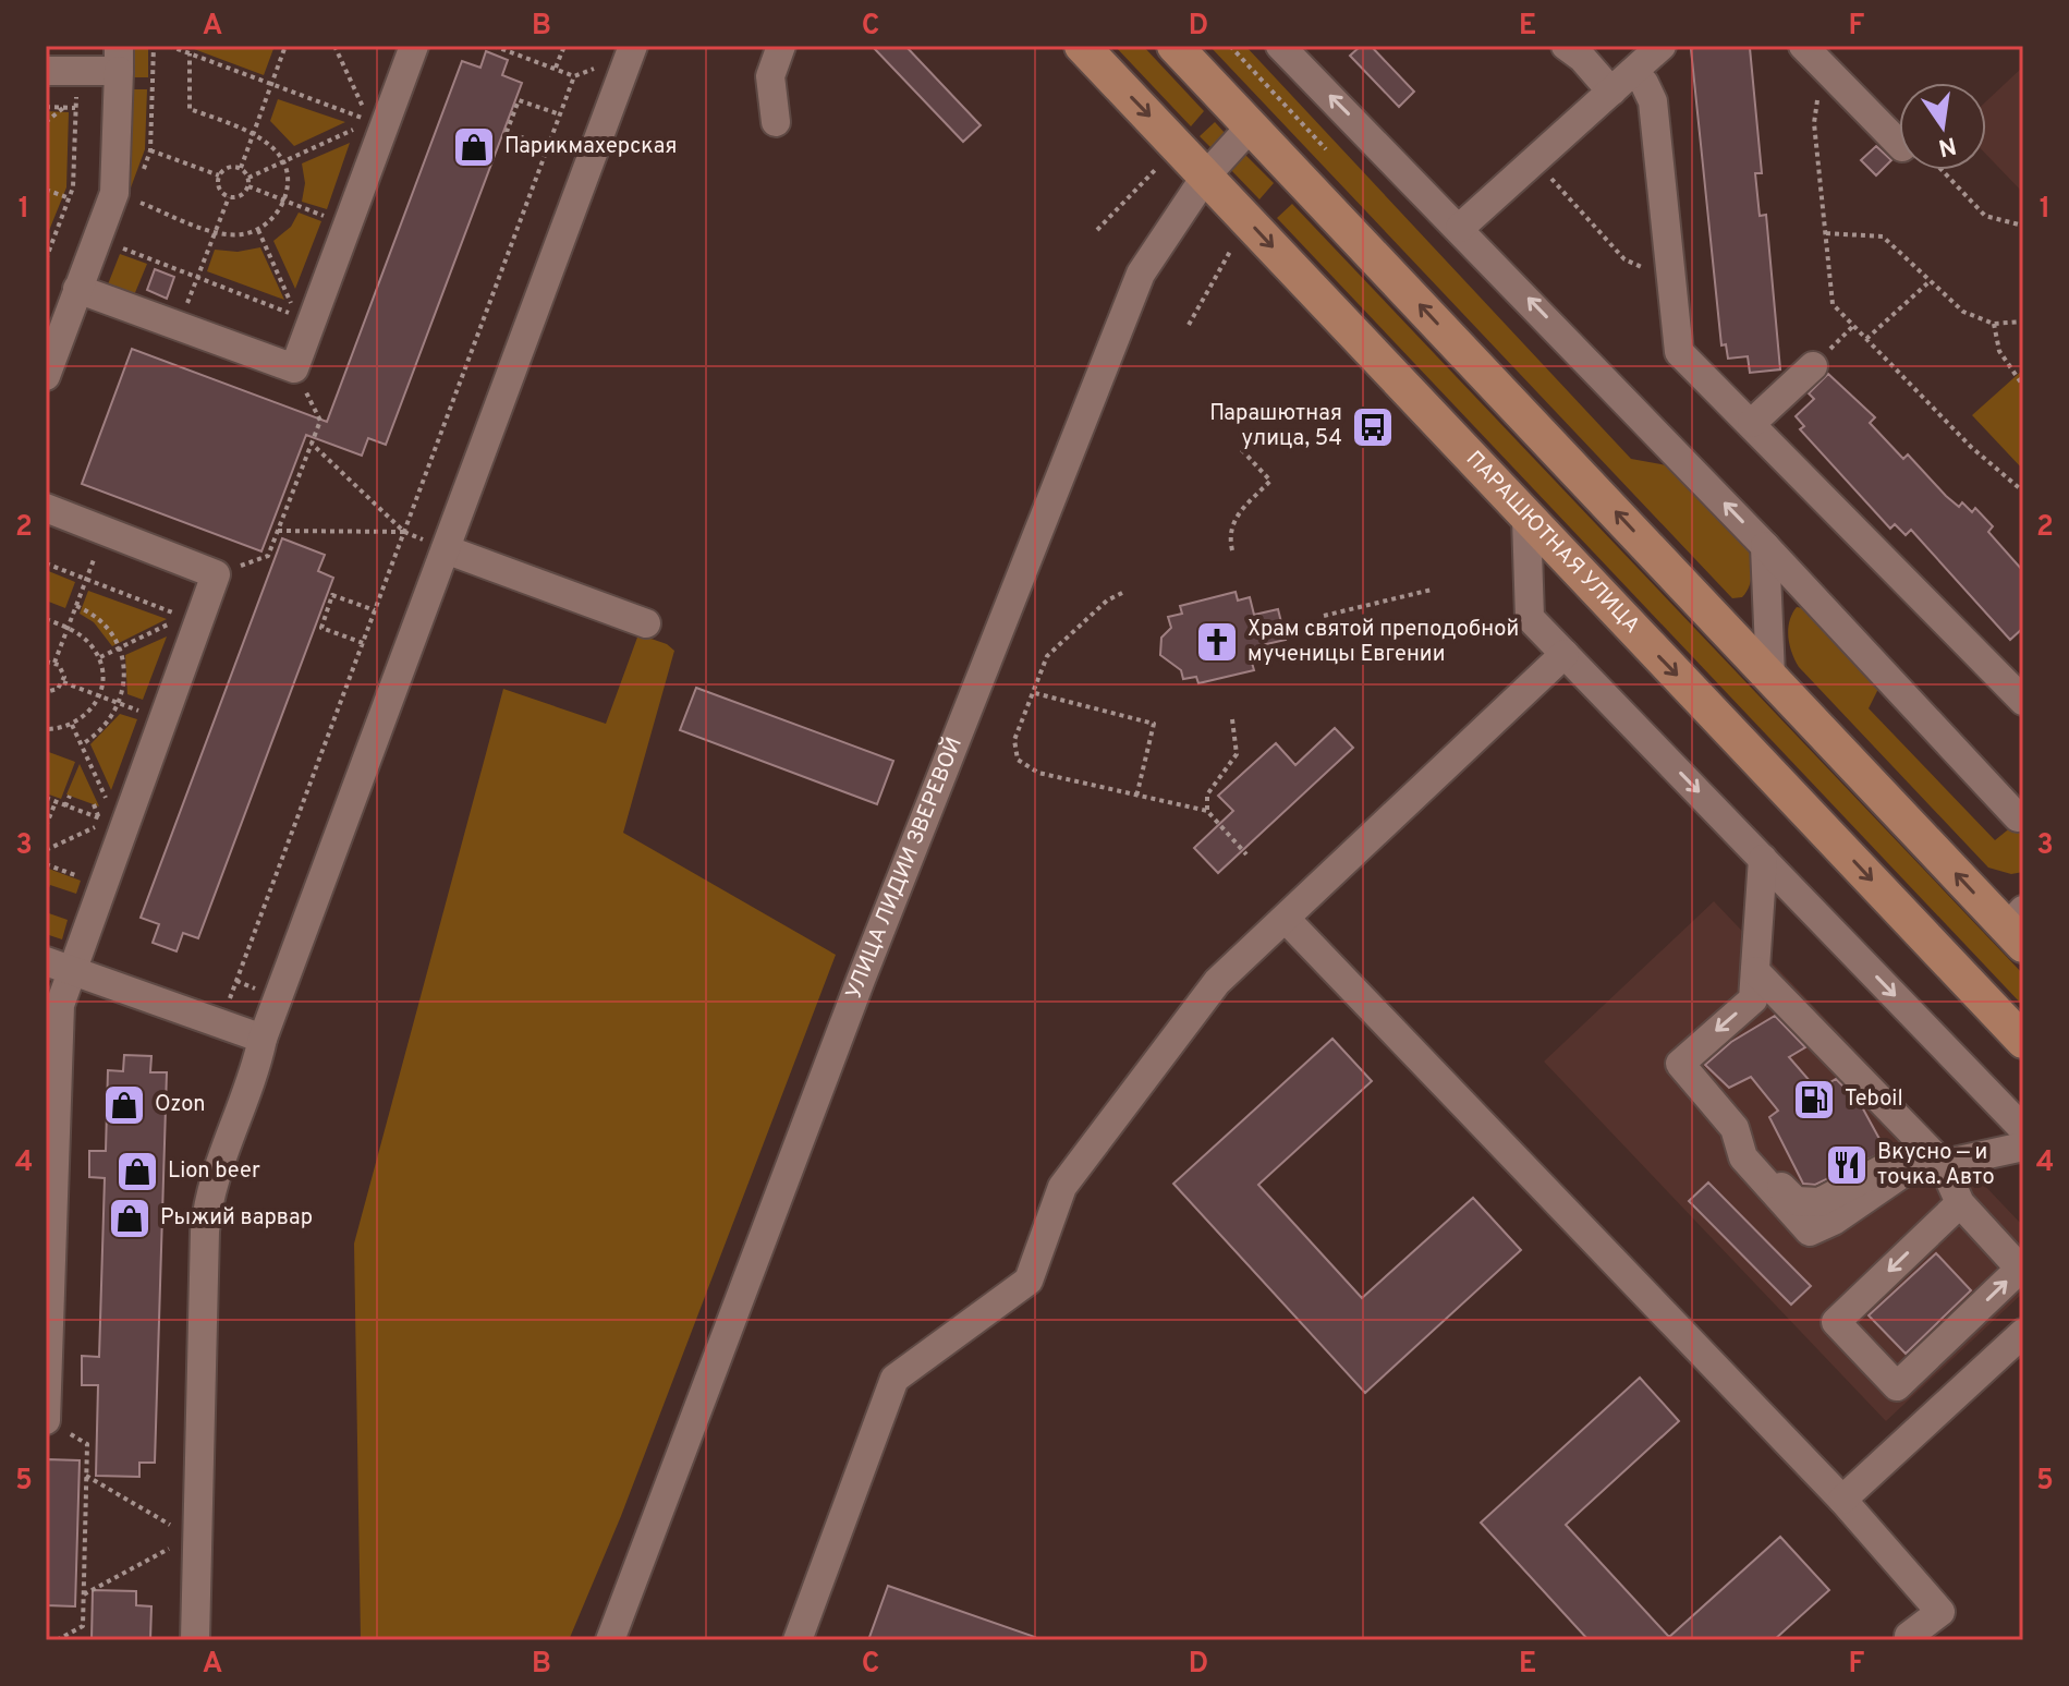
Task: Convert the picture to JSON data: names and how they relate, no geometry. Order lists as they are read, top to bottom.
{
  "streets": {
    "main road": ["ПАРАШЮТНАЯ УЛИЦА"],
    "street": ["УЛИЦА ЛИДИИ ЗВЕРЕВОЙ"]
  },
  "crossings": [
    ["ПАРАШЮТНАЯ УЛИЦА", "УЛИЦА ЛИДИИ ЗВЕРЕВОЙ"]
  ],
  "places": {
    "shop": [
      "Парикмахерская",
      "Ozon",
      "Lion beer",
      "Рыжий варвар"
    ],
    "bus stop": ["Парашютная улица, 54"],
    "church": ["Храм святой преподобной мученицы Евгении"],
    "fuel station": ["Teboil"],
    "restaurant": ["Вкусно — и точка. Авто"]
  },
  "north": "bottom",
  "grid": {
    "columns": [
      "A",
      "B",
      "C",
      "D",
      "E",
      "F"
    ],
    "rows": [
      "1",
      "2",
      "3",
      "4",
      "5"
    ]
  }
}
